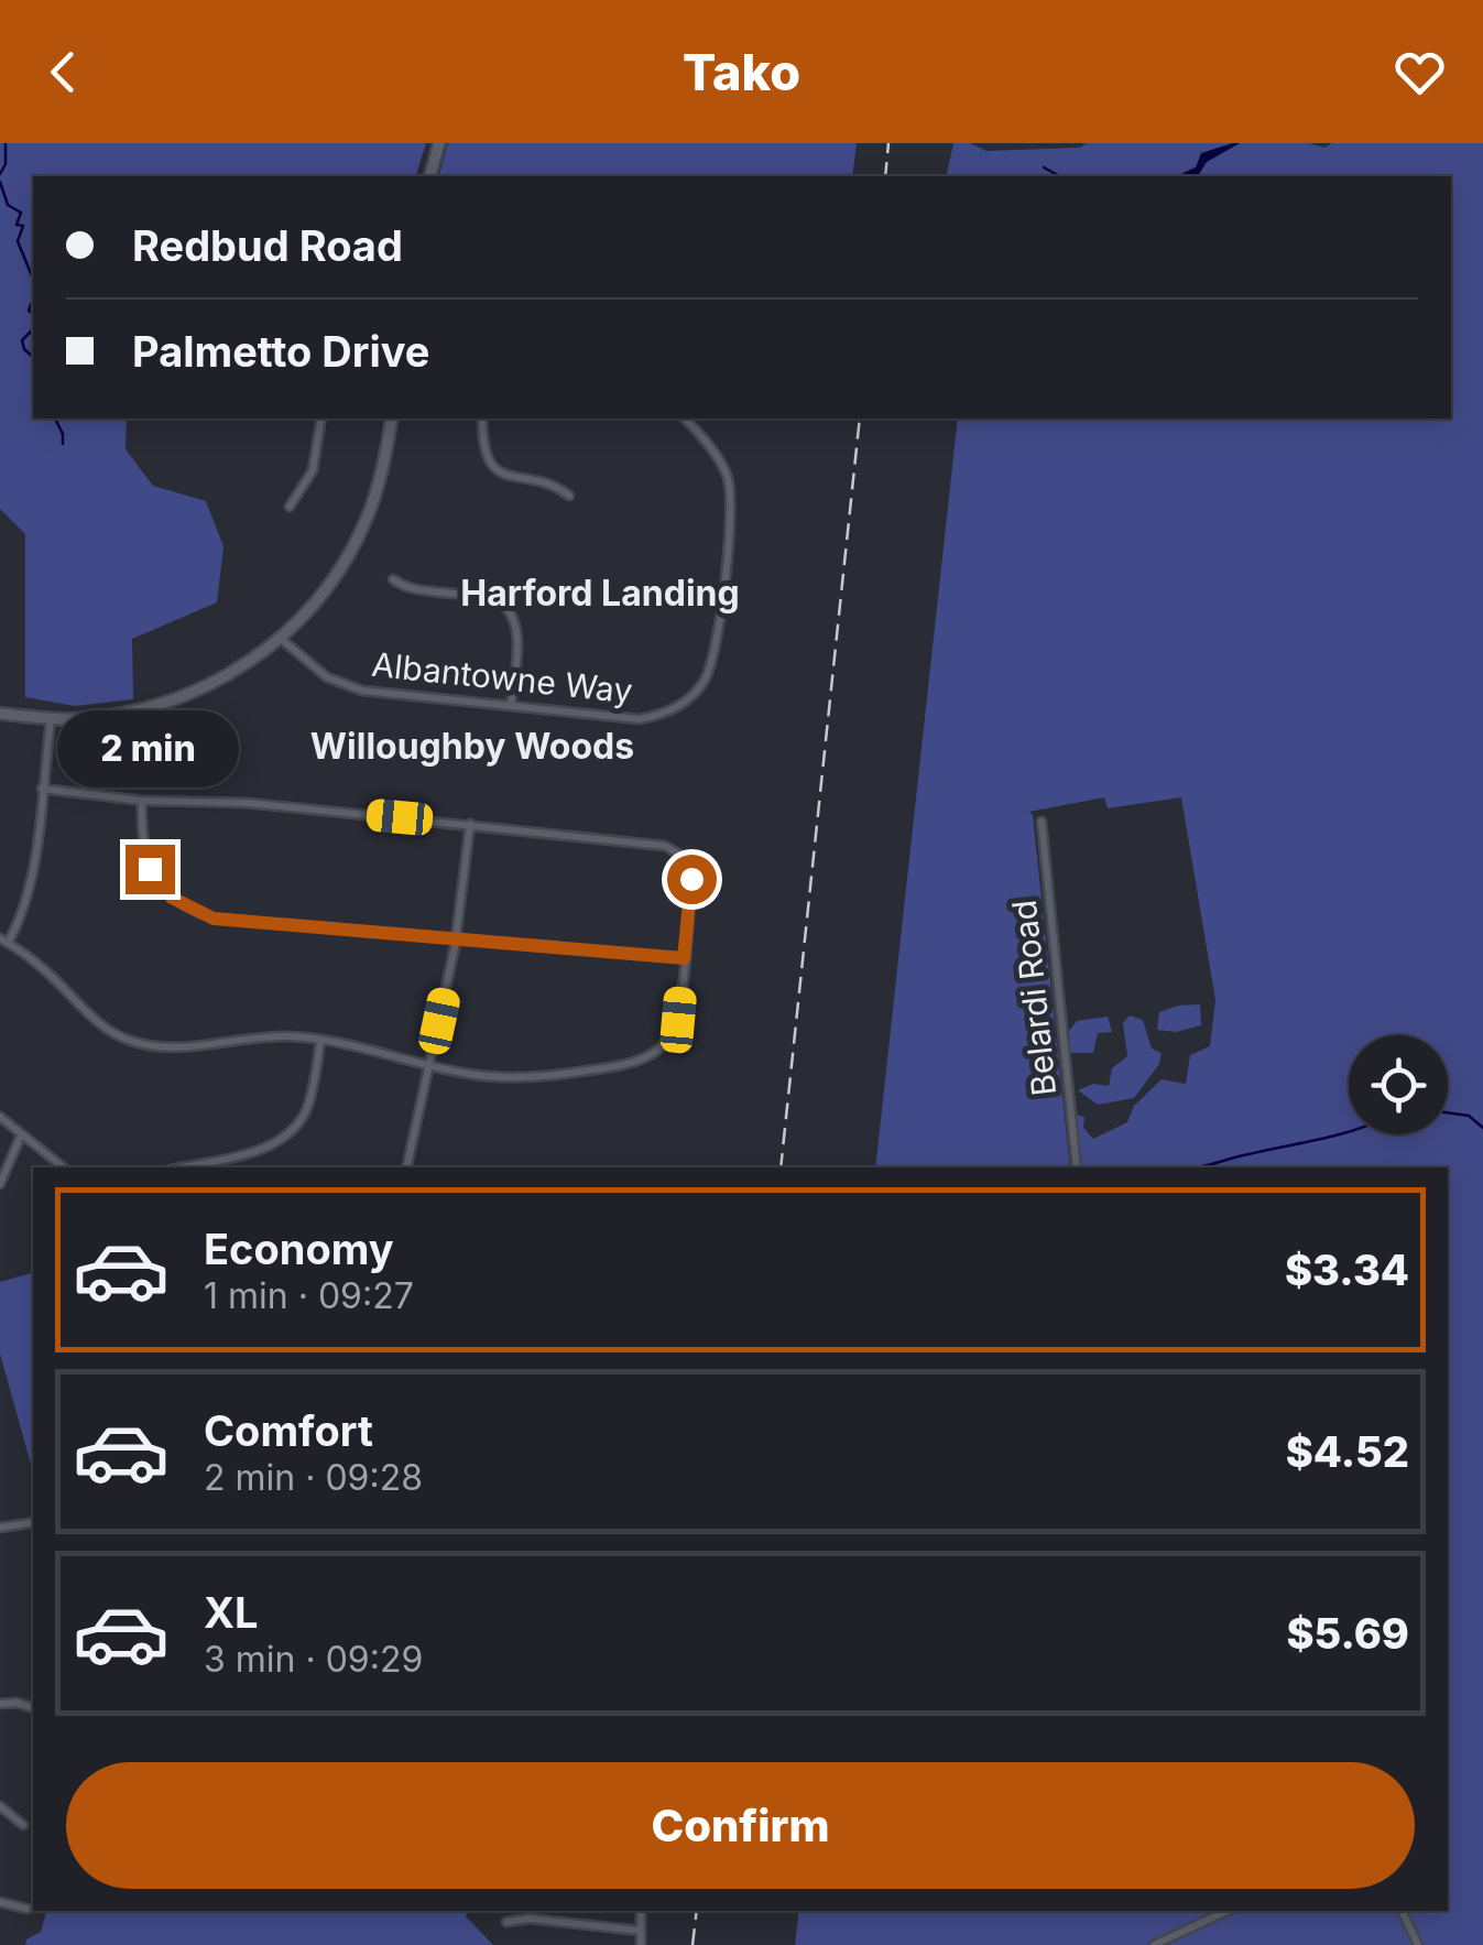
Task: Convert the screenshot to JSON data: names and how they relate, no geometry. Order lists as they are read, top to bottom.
{
  "streets": {
    "street": ["Albantowne Way", "Belardi Road"]
  },
  "districts": ["Harford Landing", "Willoughby Woods"],
  "page": {
    "header": "Tako",
    "banner": ["Redbud Road", "Palmetto Drive"],
    "bubble": "2 min",
    "list": [
      {
        "name": "Economy",
        "note": "1 min · 09:27",
        "value": "$3.34"
      },
      {
        "name": "Comfort",
        "note": "2 min · 09:28",
        "value": "$4.52"
      },
      {
        "name": "XL",
        "note": "3 min · 09:29",
        "value": "$5.69"
      }
    ],
    "buttons": "Confirm"
  }
}
